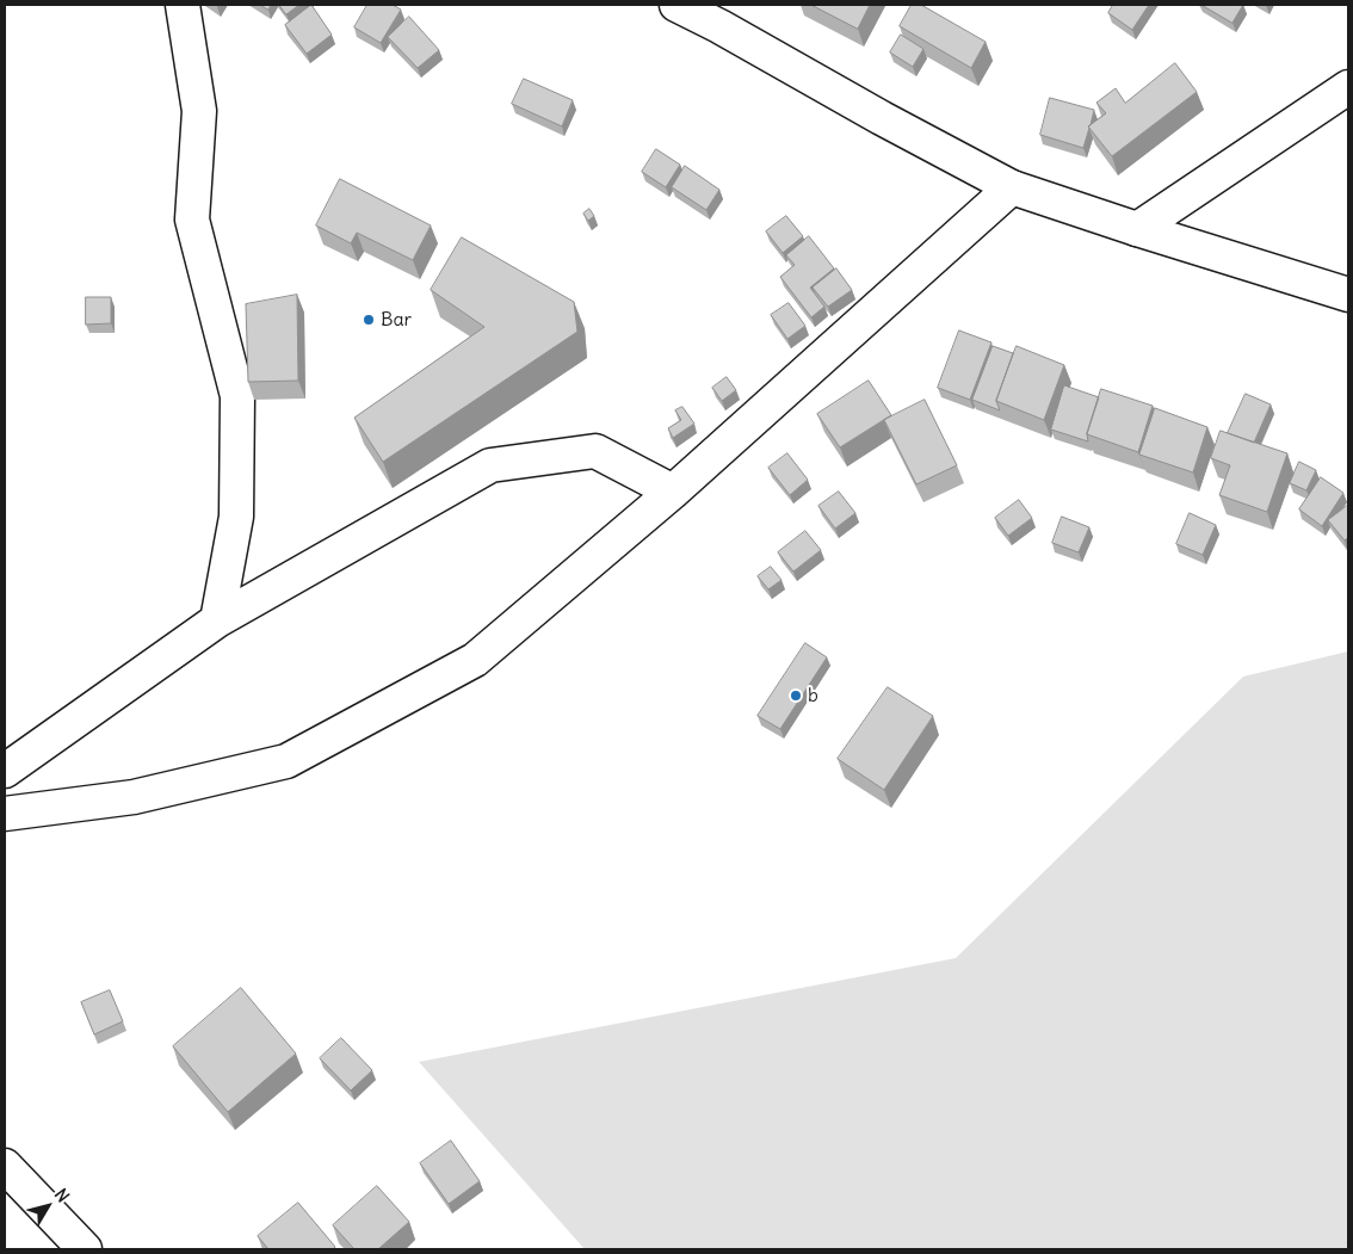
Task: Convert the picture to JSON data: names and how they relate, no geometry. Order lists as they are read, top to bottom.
{
  "places": ["Bar", "b"],
  "north": "top right"
}
